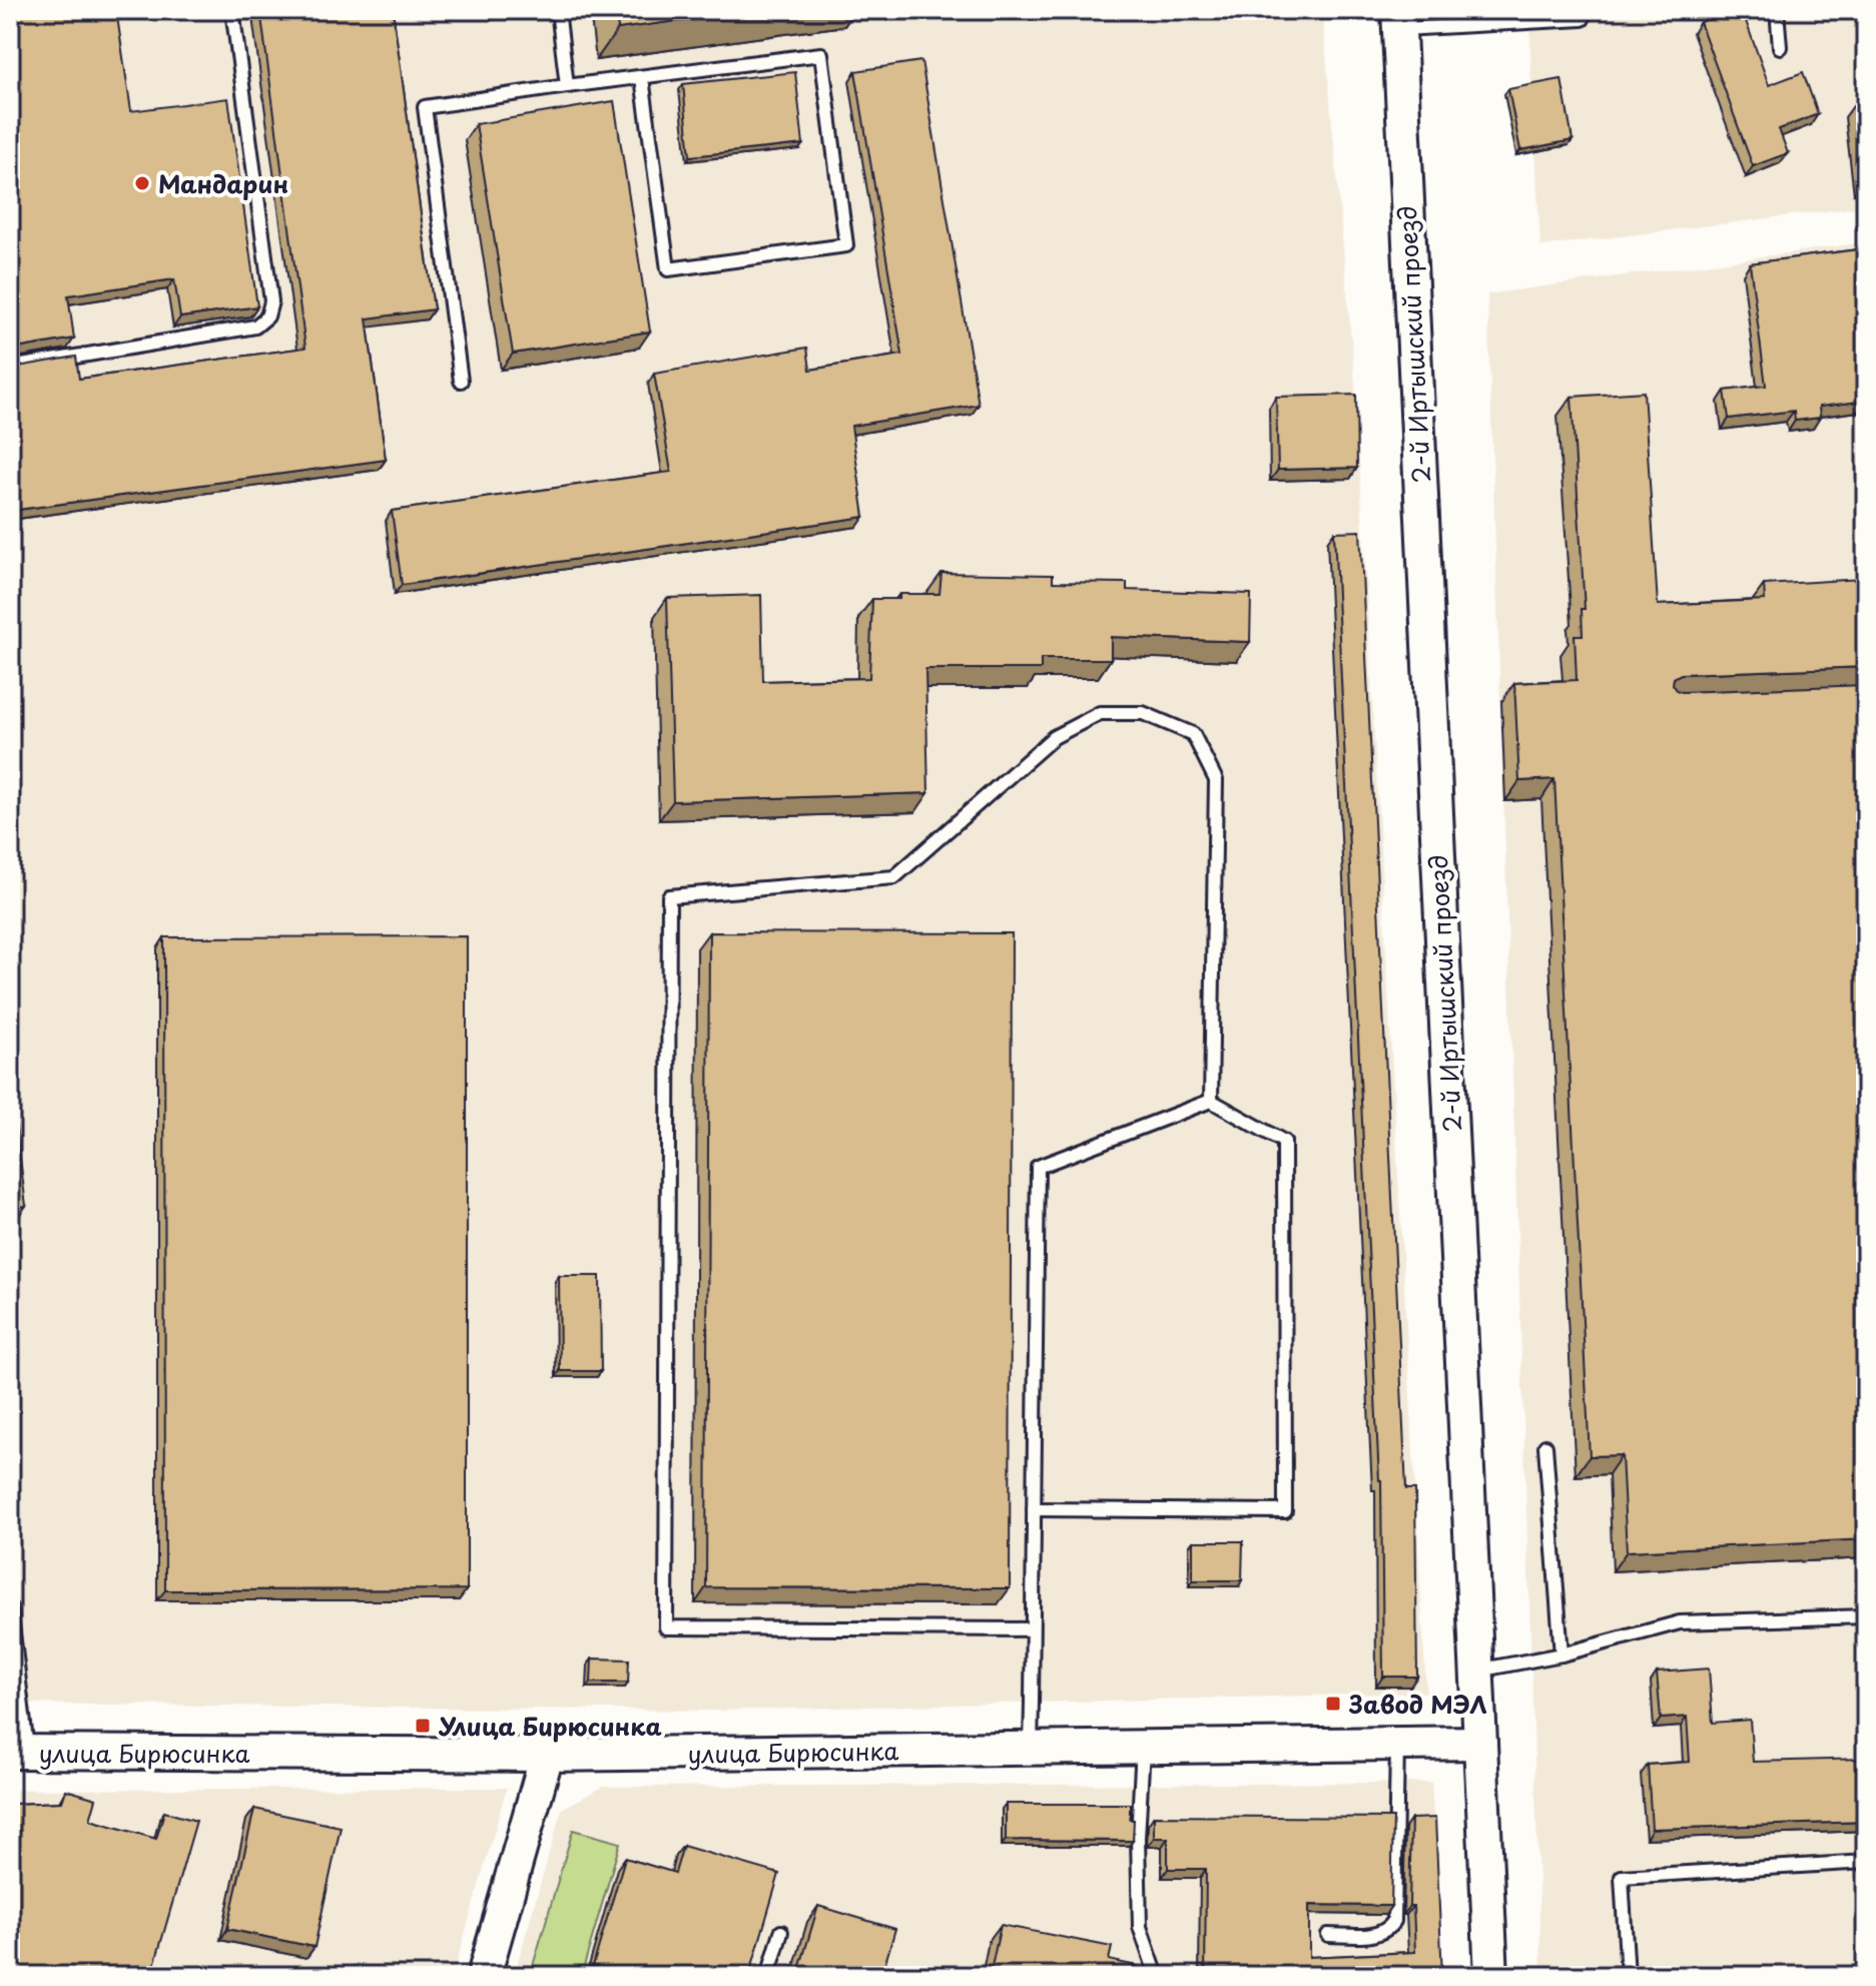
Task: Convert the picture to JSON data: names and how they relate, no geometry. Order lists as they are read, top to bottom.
{
  "streets": {
    "main road": ["2-й Иртышский проезд", "улица Бирюсинка"]
  },
  "crossings": [
    ["2-й Иртышский проезд", "улица Бирюсинка"]
  ],
  "places": {
    "other": ["Мандарин"],
    "transit": ["Завод МЭЛ", "Улица Бирюсинка"]
  }
}
